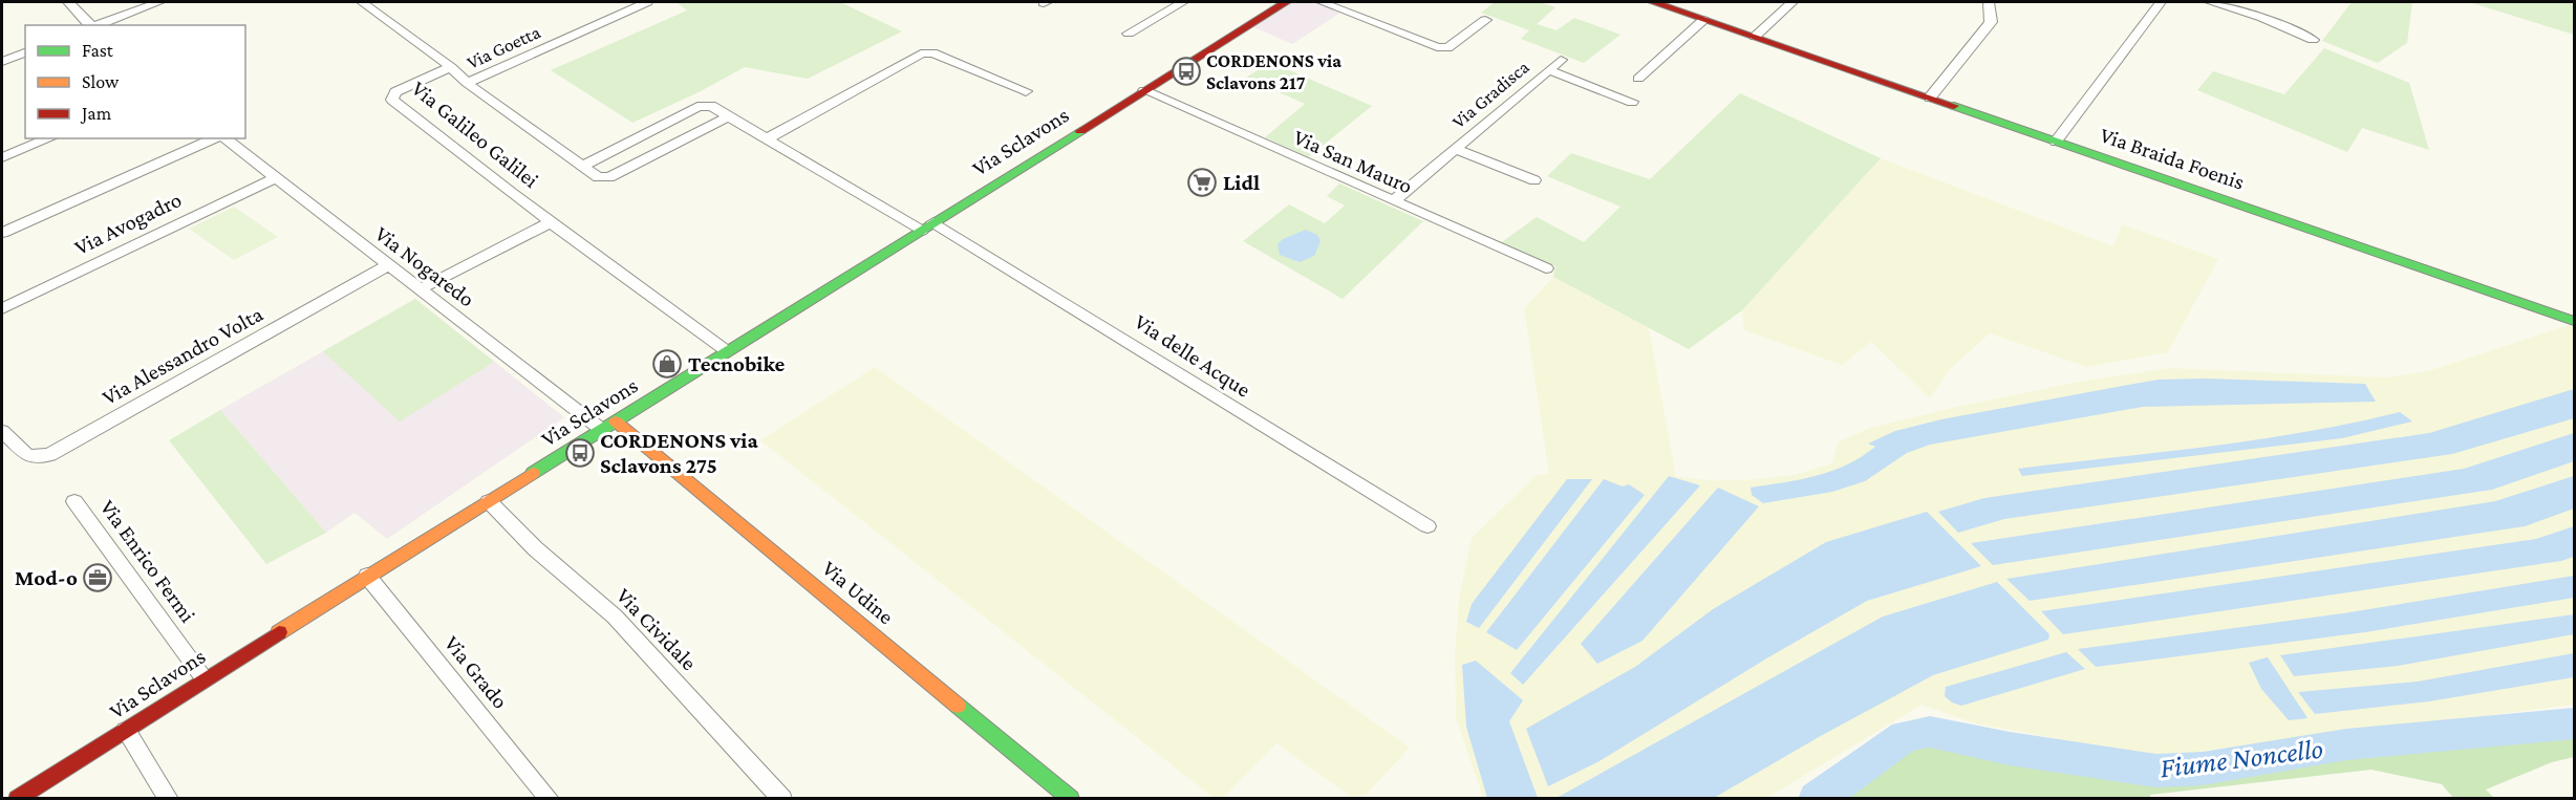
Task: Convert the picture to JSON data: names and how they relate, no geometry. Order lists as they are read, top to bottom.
{
  "streets": {
    "street": [
      "Via Goetta",
      "Via Gradisca",
      "Via Galileo Galilei",
      "Via Sclavons",
      "Via Braida Foenis",
      "Via San Mauro",
      "Via Avogadro",
      "Via Nogaredo",
      "Via Alessandro Volta",
      "Via delle Acque",
      "Via Enrico Fermi",
      "Via Udine",
      "Via Cividale",
      "Via Grado"
    ]
  },
  "crossings": [
    ["Via Goetta", "Via Galileo Galilei"],
    ["Via Gradisca", "Via San Mauro"],
    ["Via Galileo Galilei", "Via Sclavons"],
    ["Via Sclavons", "Via San Mauro"],
    ["Via Sclavons", "Via Nogaredo"],
    ["Via Sclavons", "Via delle Acque"],
    ["Via Sclavons", "Via Enrico Fermi"],
    ["Via Sclavons", "Via Udine"],
    ["Via Sclavons", "Via Cividale"],
    ["Via Sclavons", "Via Grado"],
    ["Via Avogadro", "Via Nogaredo"],
    ["Via Nogaredo", "Via Alessandro Volta"]
  ],
  "water": ["Fiume Noncello"],
  "places": {
    "bus stop": ["CORDENONS via Sclavons 217", "CORDENONS via Sclavons 275"],
    "supermarket": ["Lidl"],
    "shop": ["Tecnobike"],
    "office": ["Mod-o"]
  },
  "legend": ["Fast", "Slow", "Jam"]
}
